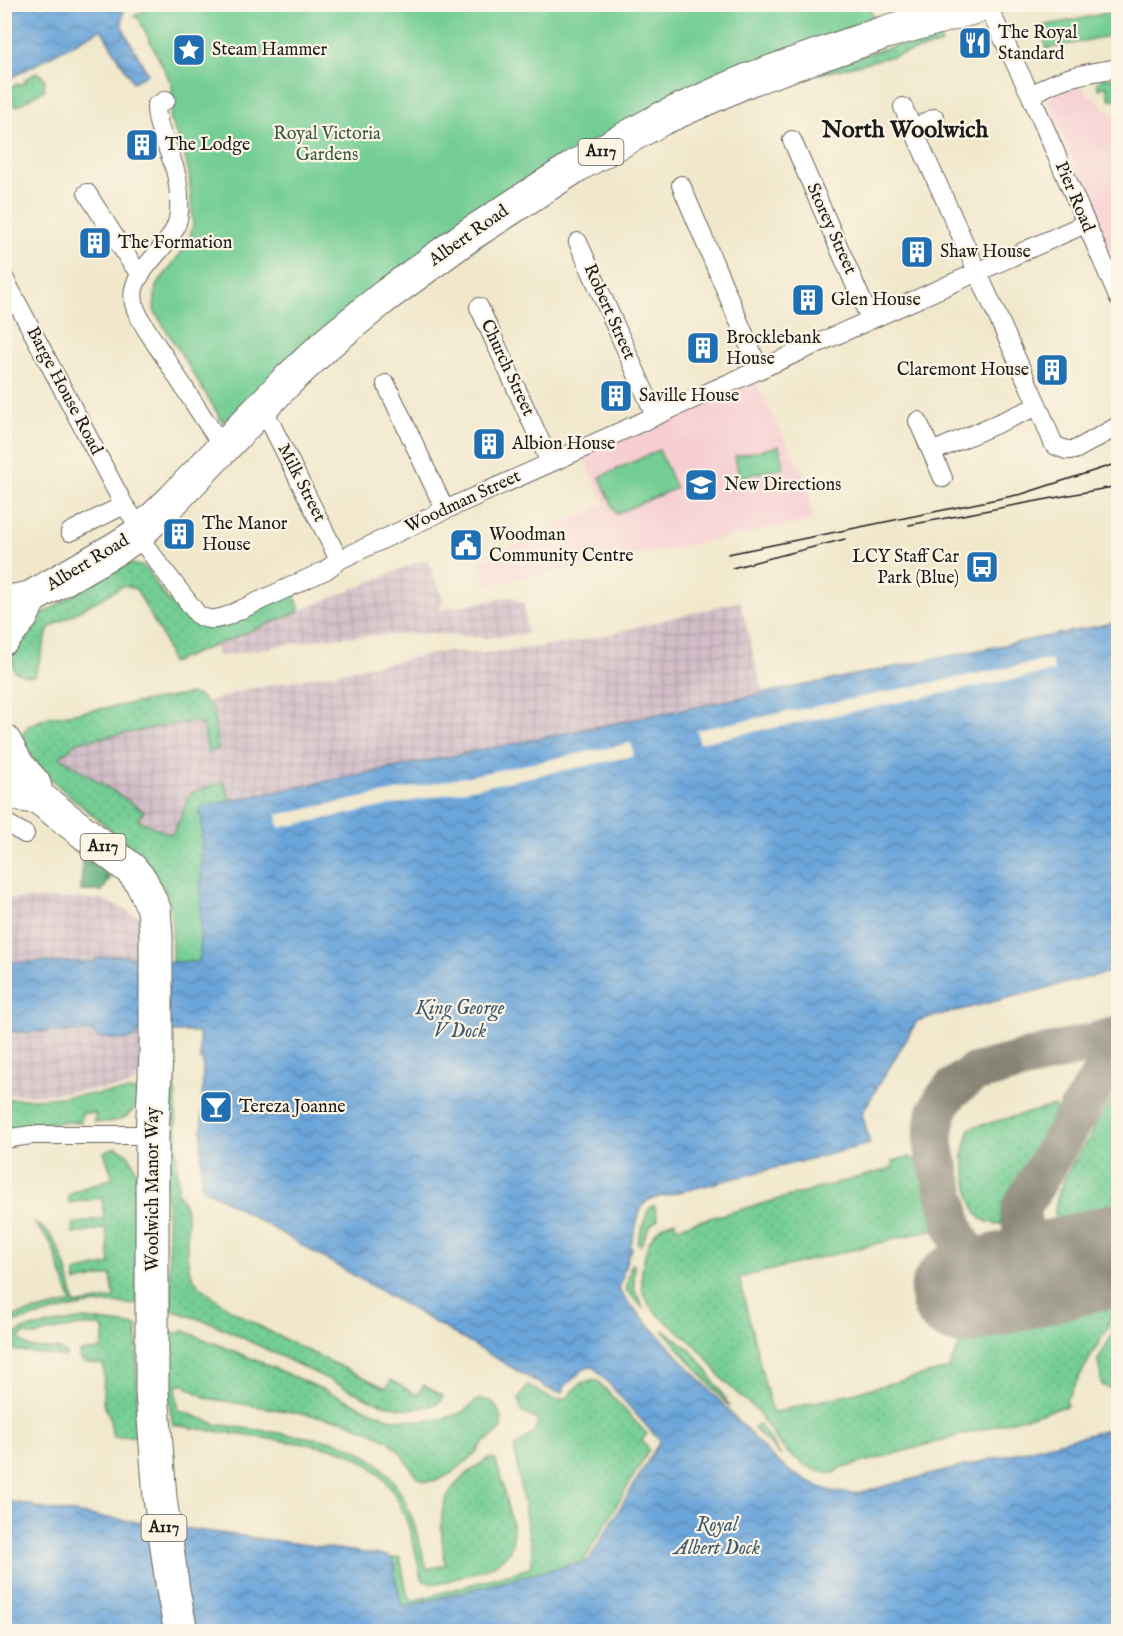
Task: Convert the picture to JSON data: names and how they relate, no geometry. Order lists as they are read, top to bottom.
{
  "streets": {
    "highway": ["A117", "Albert Road", "Woolwich Manor Way"],
    "street": [
      "Pier Road",
      "Storey Street",
      "Robert Street",
      "Church Street",
      "Barge House Road",
      "Milk Street",
      "Woodman Street"
    ]
  },
  "crossings": [
    ["A117", "Albert Road"],
    ["Pier Road", "Albert Road"],
    ["Pier Road", "Woodman Street"],
    ["Storey Street", "Woodman Street"],
    ["Albert Road", "Barge House Road"],
    ["Albert Road", "Milk Street"],
    ["Albert Road", "Woodman Street"],
    ["Robert Street", "Woodman Street"],
    ["Church Street", "Woodman Street"],
    ["Barge House Road", "Woodman Street"],
    ["Milk Street", "Woodman Street"]
  ],
  "districts": ["North Woolwich"],
  "water": ["King George V Dock", "Royal Albert Dock"],
  "parks": ["Royal Victoria Gardens"],
  "places": {
    "restaurant": ["The Royal Standard"],
    "place": ["Steam Hammer"],
    "building": [
      "The Lodge",
      "The Formation",
      "Shaw House",
      "Glen House",
      "Brocklebank House",
      "Claremont House",
      "Saville House",
      "Albion House",
      "The Manor House"
    ],
    "school or university": ["New Directions"],
    "public building": ["Woodman Community Centre"],
    "bus stop": ["LCY Staff Car Park (Blue)"],
    "bar": ["Tereza Joanne"]
  }
}
